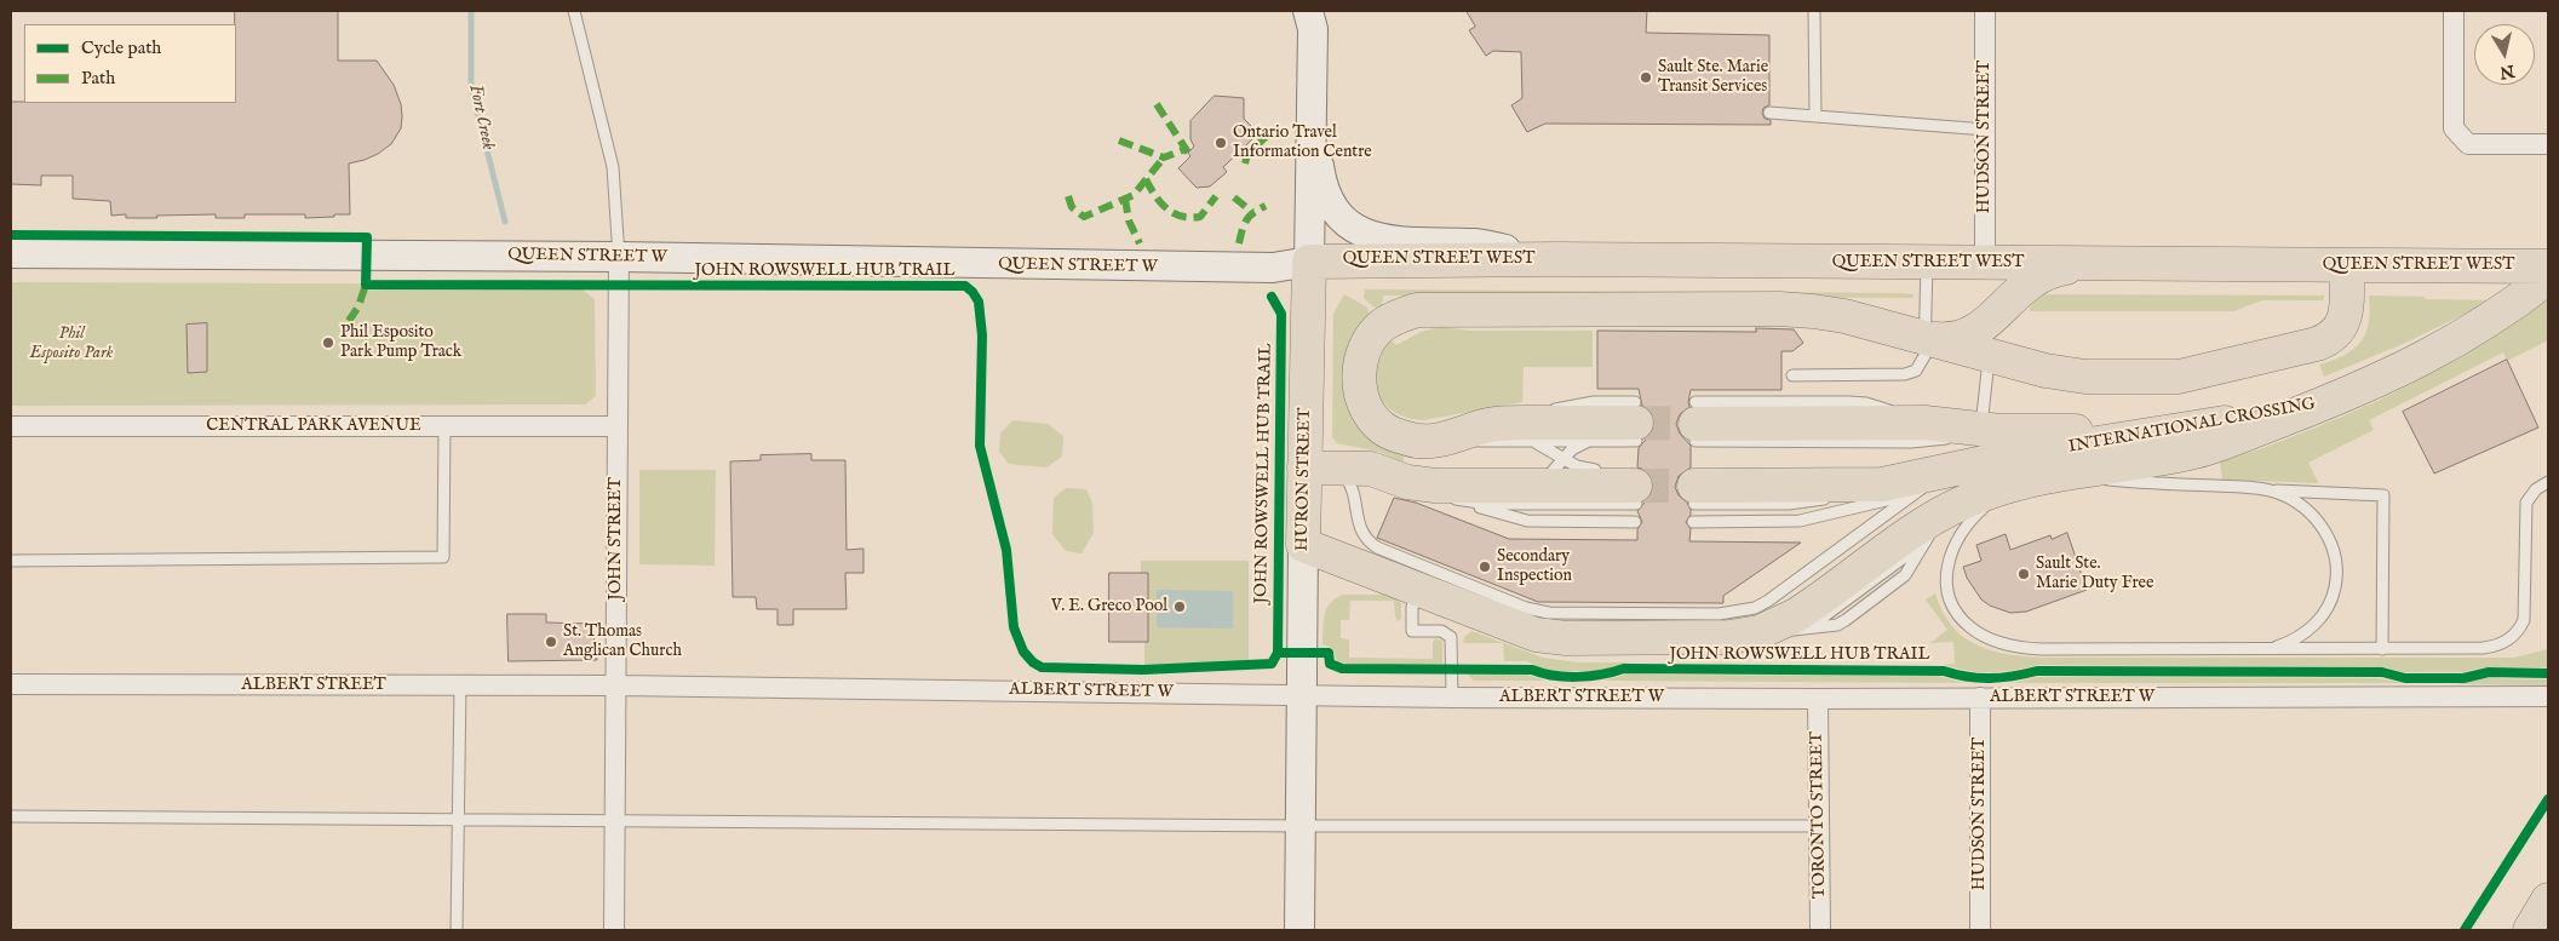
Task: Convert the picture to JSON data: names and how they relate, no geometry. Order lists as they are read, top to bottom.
{
  "streets": {
    "highway": ["QUEEN STREET WEST", "INTERNATIONAL CROSSING", "HURON STREET"],
    "main road": ["QUEEN STREET W"],
    "street": [
      "HUDSON STREET",
      "CENTRAL PARK AVENUE",
      "JOHN STREET",
      "ALBERT STREET",
      "ALBERT STREET W",
      "TORONTO STREET"
    ],
    "cycle path": ["JOHN ROWSWELL HUB TRAIL"]
  },
  "crossings": [
    ["HUDSON STREET", "QUEEN STREET WEST"],
    ["HUDSON STREET", "ALBERT STREET W"],
    ["QUEEN STREET W", "QUEEN STREET WEST"],
    ["QUEEN STREET W", "HURON STREET"],
    ["QUEEN STREET W", "JOHN STREET"],
    ["QUEEN STREET WEST", "HURON STREET"],
    ["CENTRAL PARK AVENUE", "JOHN STREET"],
    ["INTERNATIONAL CROSSING", "HURON STREET"],
    ["HURON STREET", "ALBERT STREET W"],
    ["JOHN STREET", "ALBERT STREET"],
    ["JOHN STREET", "ALBERT STREET W"],
    ["ALBERT STREET", "ALBERT STREET W"],
    ["ALBERT STREET W", "TORONTO STREET"]
  ],
  "water": ["Fort Creek"],
  "parks": ["Phil Esposito Park"],
  "places": [
    "Sault Ste. Marie Transit Services",
    "Ontario Travel Information Centre",
    "Phil Esposito Park Pump Track",
    "Secondary Inspection",
    "Sault Ste. Marie Duty Free",
    "V. E. Greco Pool",
    "St. Thomas Anglican Church"
  ],
  "legend": ["Cycle path", "Path"],
  "north": "bottom"
}
